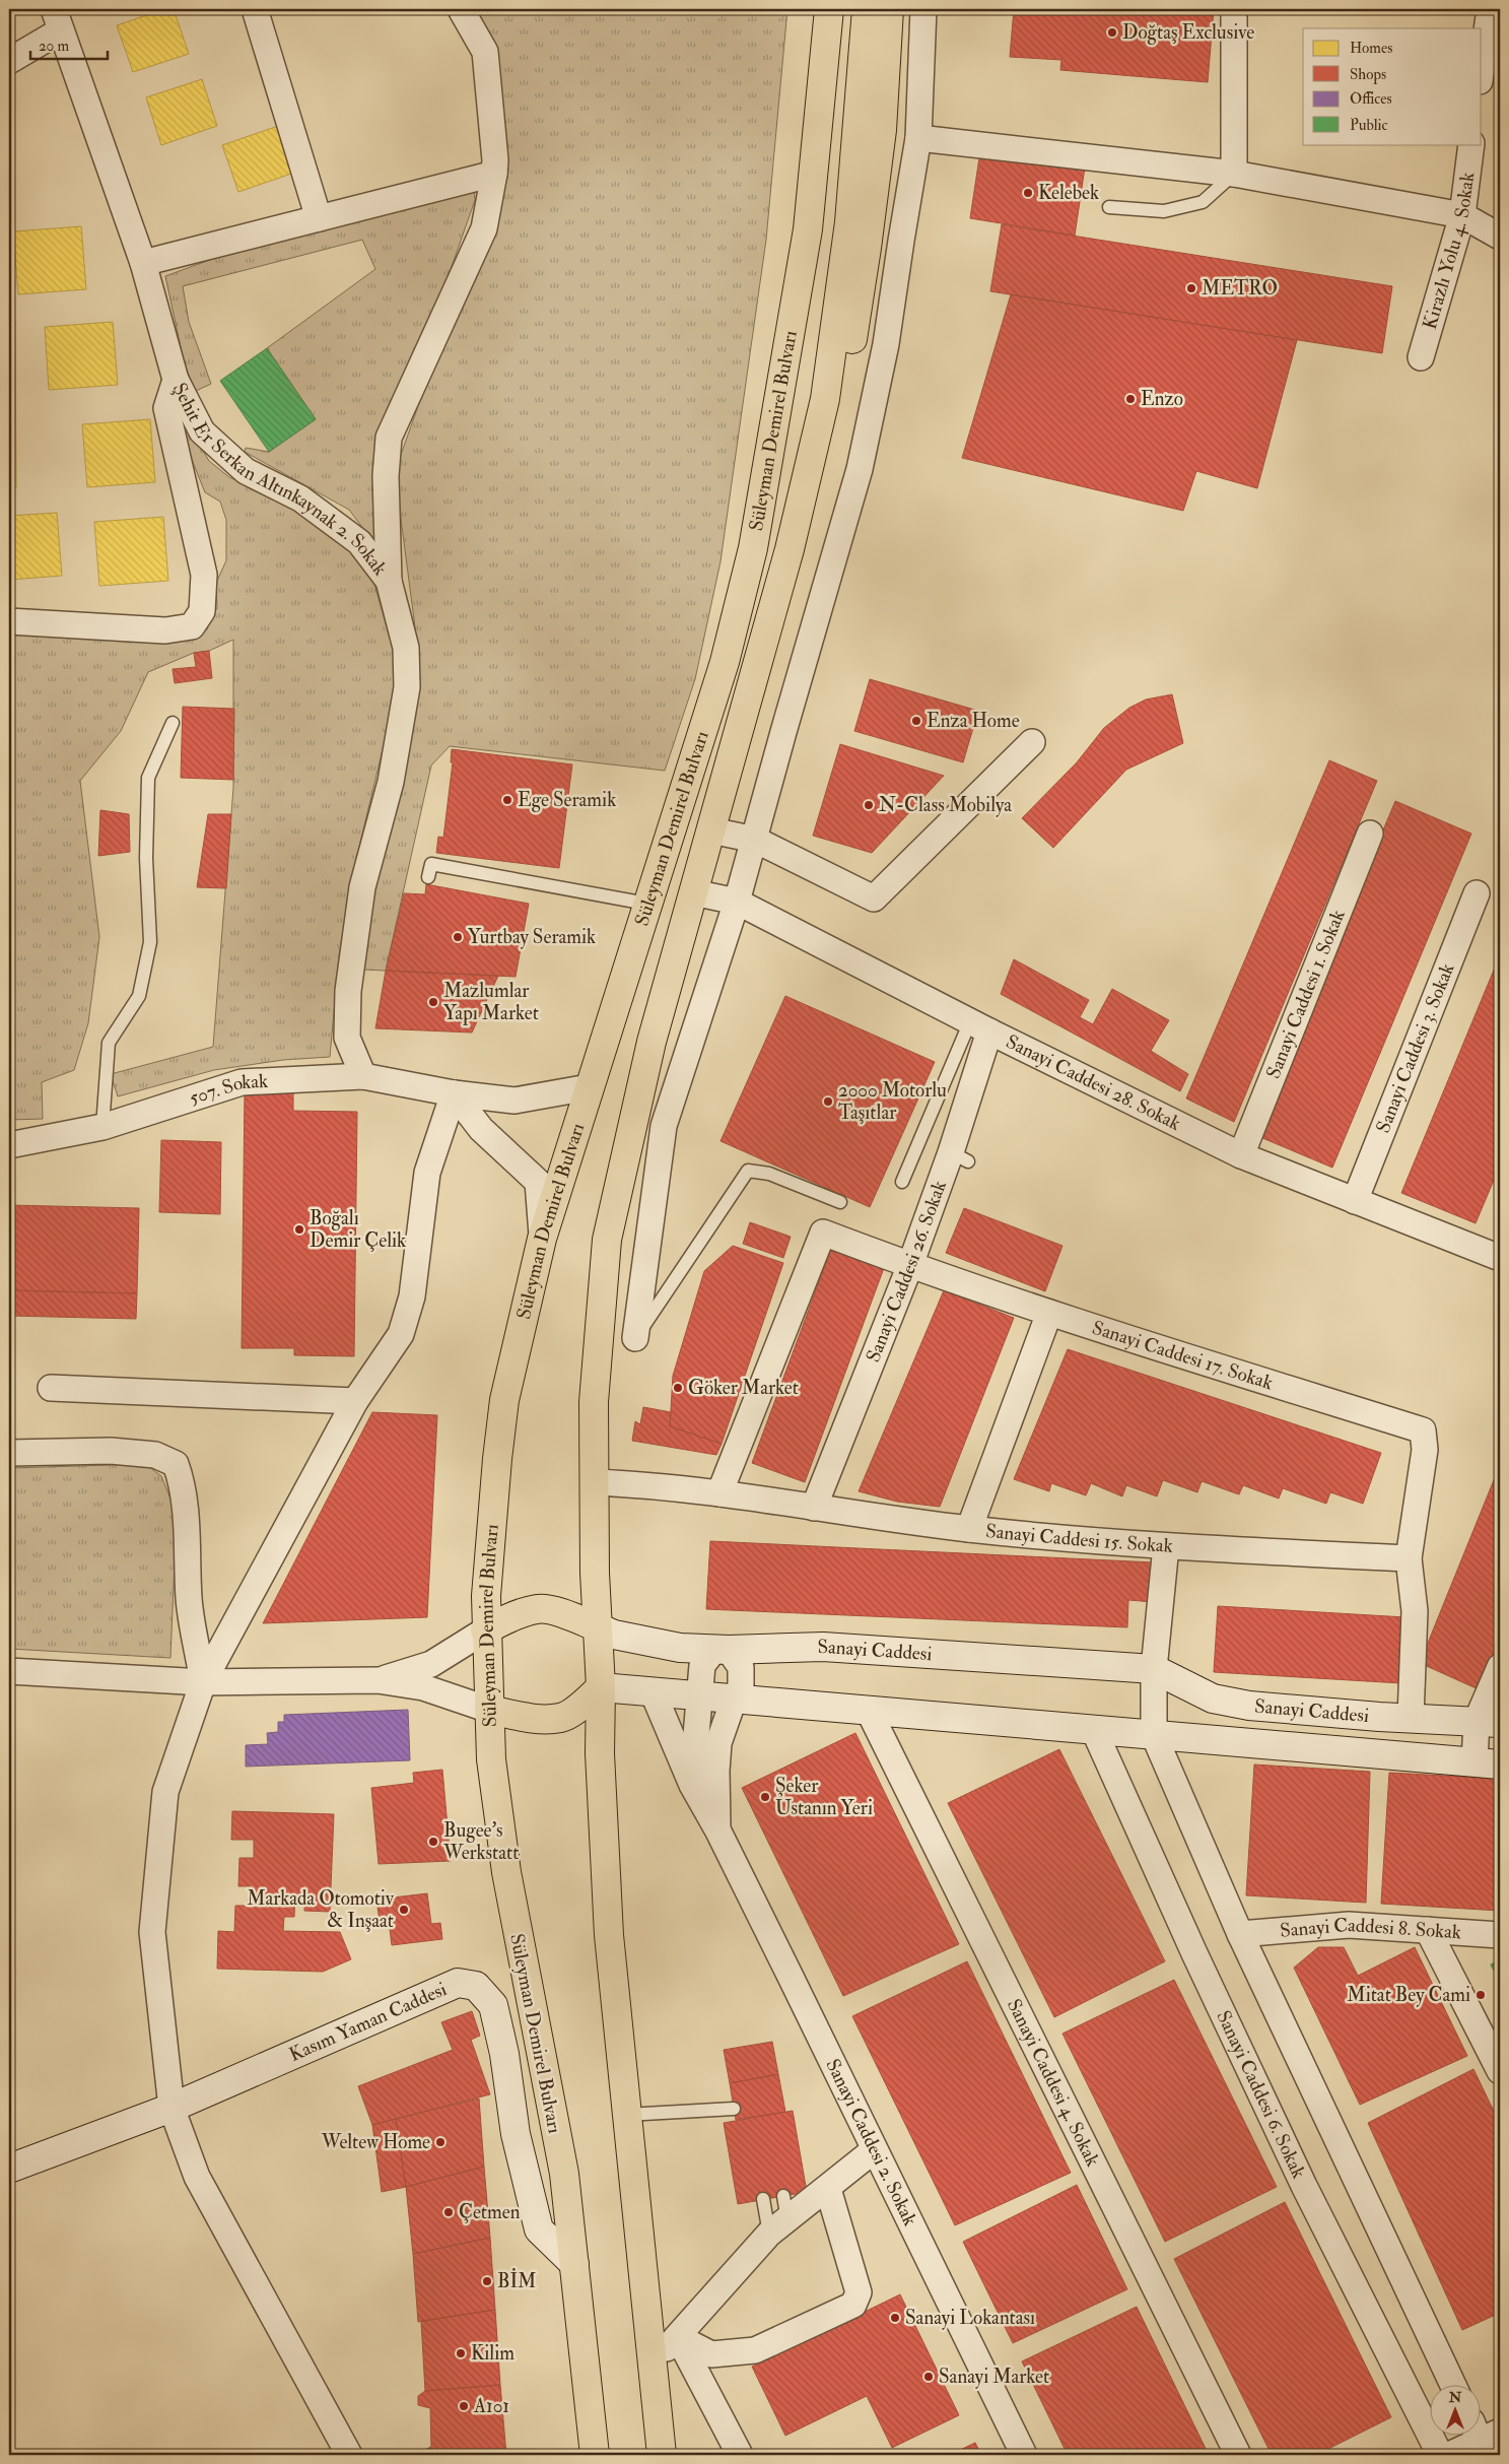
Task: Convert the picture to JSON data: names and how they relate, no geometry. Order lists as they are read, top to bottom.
{
  "streets": {
    "highway": ["Süleyman Demirel Bulvarı"],
    "street": [
      "Kirazlı Yolu 4. Sokak",
      "Şehit Er Serkan Altınkaynak 2. Sokak",
      "Sanayi Caddesi 1. Sokak",
      "Sanayi Caddesi 3. Sokak",
      "Sanayi Caddesi 28. Sokak",
      "507. Sokak",
      "Sanayi Caddesi 26. Sokak",
      "Sanayi Caddesi 17. Sokak",
      "Sanayi Caddesi 15. Sokak",
      "Sanayi Caddesi",
      "Sanayi Caddesi 8. Sokak",
      "Kasım Yaman Caddesi",
      "Sanayi Caddesi 4. Sokak",
      "Sanayi Caddesi 6. Sokak",
      "Sanayi Caddesi 2. Sokak"
    ]
  },
  "crossings": [
    ["Süleyman Demirel Bulvarı", "Sanayi Caddesi 28. Sokak"],
    ["Süleyman Demirel Bulvarı", "507. Sokak"],
    ["Süleyman Demirel Bulvarı", "Sanayi Caddesi 15. Sokak"],
    ["Süleyman Demirel Bulvarı", "Sanayi Caddesi"],
    ["Süleyman Demirel Bulvarı", "Kasım Yaman Caddesi"],
    ["Şehit Er Serkan Altınkaynak 2. Sokak", "507. Sokak"],
    ["Sanayi Caddesi 1. Sokak", "Sanayi Caddesi 28. Sokak"],
    ["Sanayi Caddesi 3. Sokak", "Sanayi Caddesi 28. Sokak"],
    ["Sanayi Caddesi 28. Sokak", "Sanayi Caddesi 26. Sokak"],
    ["Sanayi Caddesi 26. Sokak", "Sanayi Caddesi 17. Sokak"],
    ["Sanayi Caddesi 26. Sokak", "Sanayi Caddesi 15. Sokak"],
    ["Sanayi Caddesi 17. Sokak", "Sanayi Caddesi 15. Sokak"],
    ["Sanayi Caddesi", "Sanayi Caddesi 4. Sokak"],
    ["Sanayi Caddesi", "Sanayi Caddesi 6. Sokak"],
    ["Sanayi Caddesi", "Sanayi Caddesi 2. Sokak"]
  ],
  "places": [
    "Doğtaş Exclusive",
    "Kelebek",
    "METRO",
    "Enzo",
    "Enza Home",
    "Ege Seramik",
    "N-Class Mobilya",
    "Yurtbay Seramik",
    "Mazlumlar Yapı Market",
    "2000 Motorlu Taşıtlar",
    "Boğalı Demir Çelik",
    "Göker Market",
    "Şeker Ustanın Yeri",
    "Bugee's Werkstatt",
    "Markada Otomotiv & Inşaat",
    "Mitat Bey Cami",
    "Weltew Home",
    "Çetmen",
    "BİM",
    "Sanayi Lokantası",
    "Kilim",
    "Sanayi Market",
    "A101"
  ],
  "legend": [
    "Homes",
    "Shops",
    "Offices",
    "Public"
  ],
  "scale_bar": "20 m",
  "north": "top"
}
